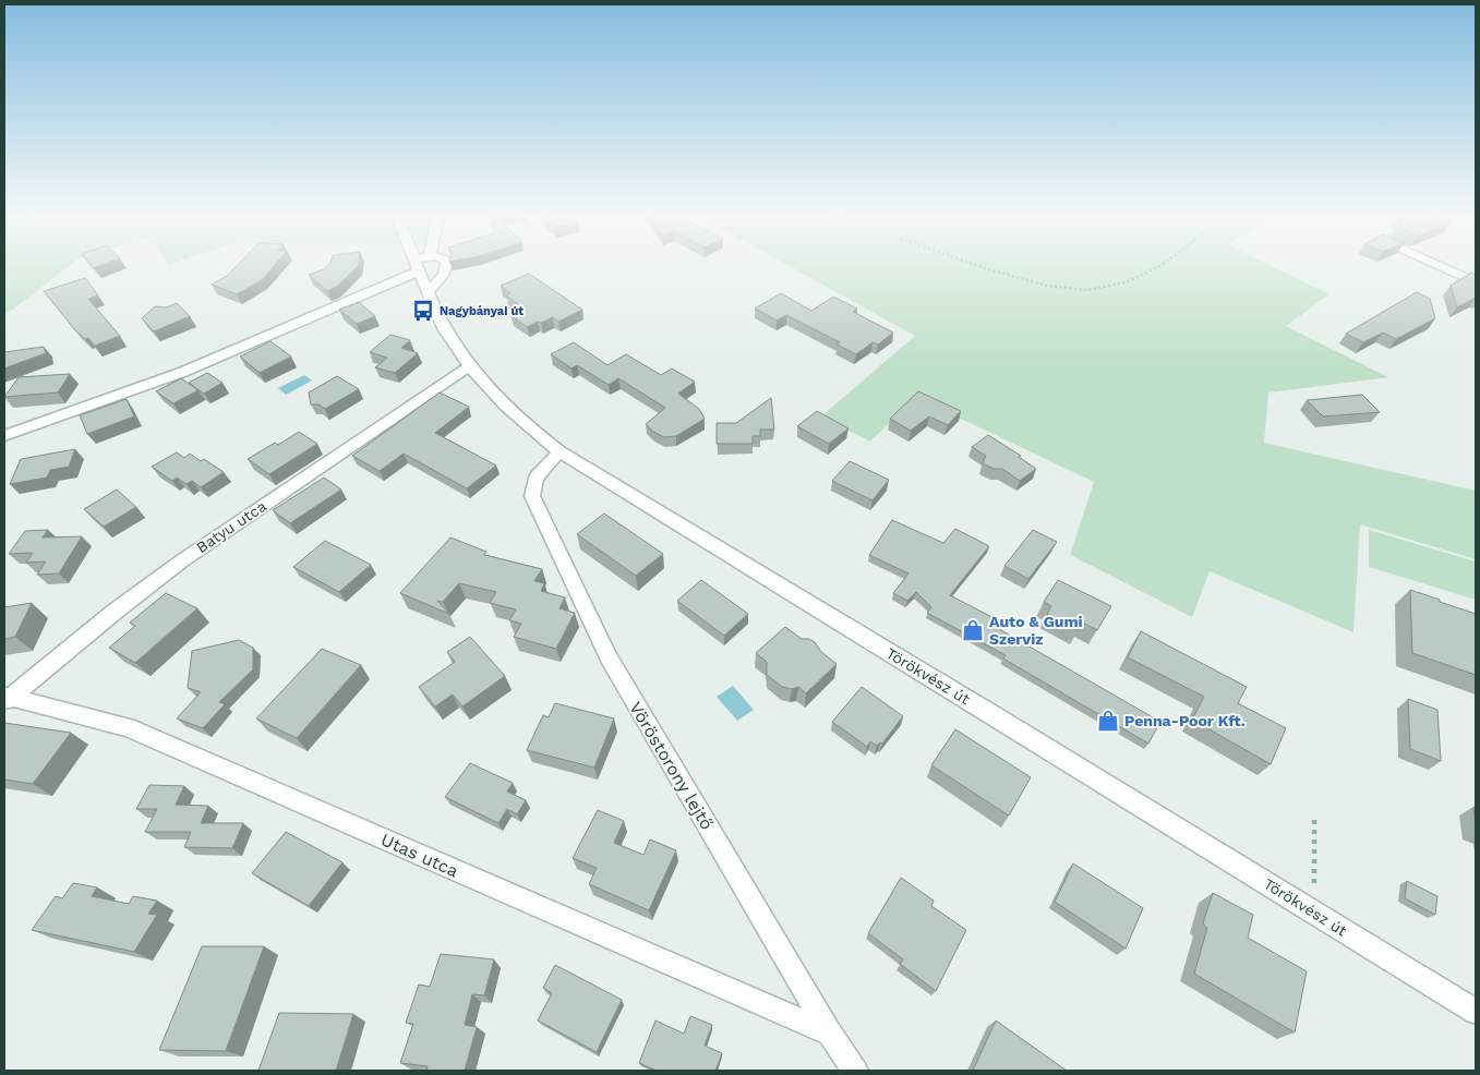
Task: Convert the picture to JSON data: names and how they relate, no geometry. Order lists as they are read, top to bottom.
{
  "streets": {
    "street": [
      "Batyu utca",
      "Törökvész út",
      "Vöröstorony lejtő",
      "Utas utca"
    ]
  },
  "crossings": [
    ["Batyu utca", "Törökvész út"],
    ["Batyu utca", "Utas utca"],
    ["Törökvész út", "Vöröstorony lejtő"],
    ["Vöröstorony lejtő", "Utas utca"]
  ],
  "places": {
    "bus stop": ["Nagybányai út"],
    "shop": ["Auto & Gumi Szerviz", "Penna-Poor Kft."]
  }
}
